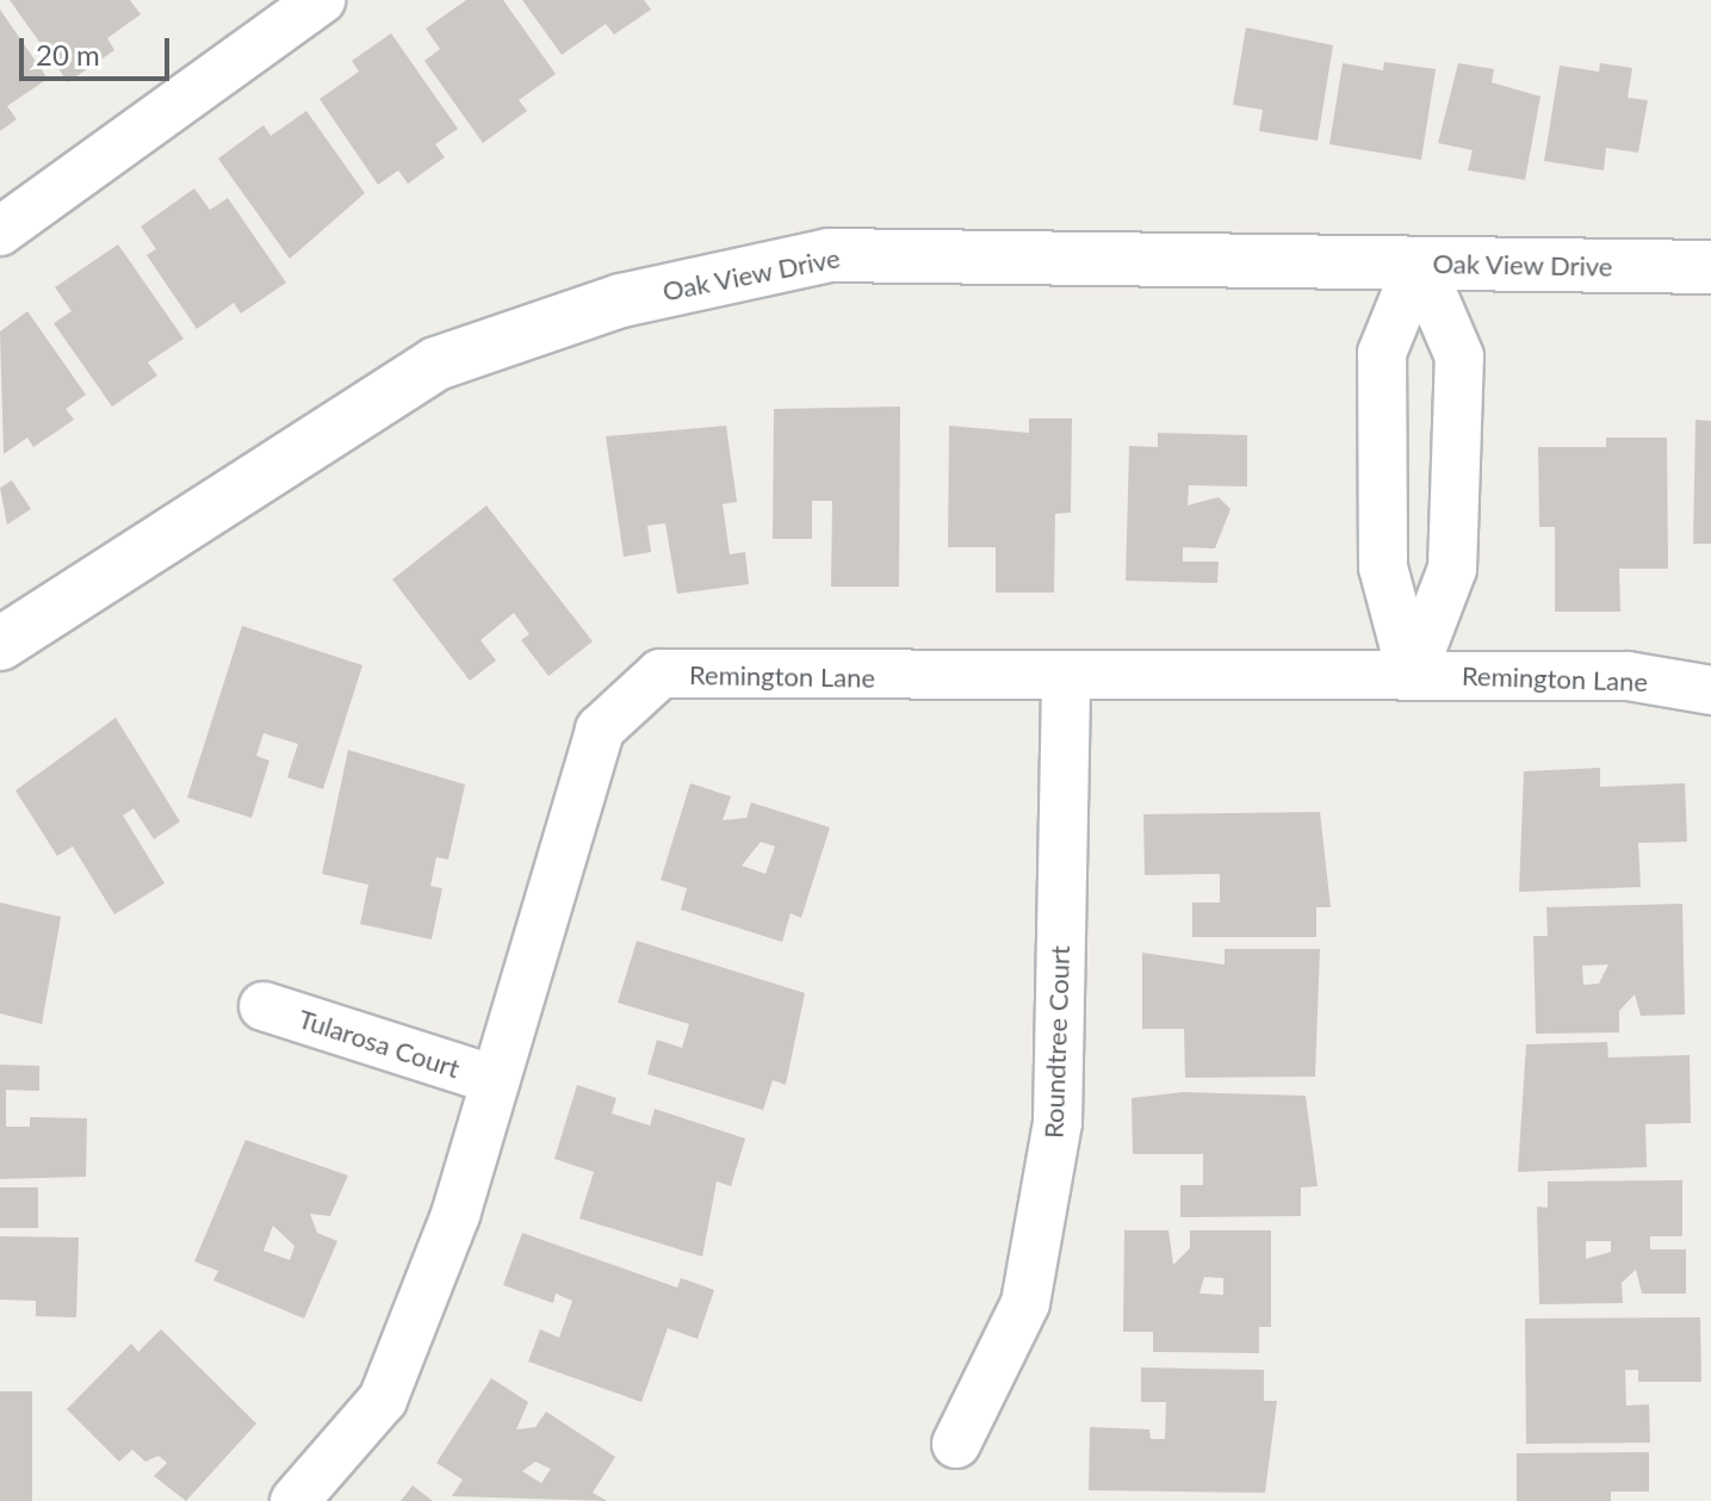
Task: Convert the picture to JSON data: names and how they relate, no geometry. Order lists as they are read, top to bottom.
{
  "streets": {
    "street": [
      "Oak View Drive",
      "Remington Lane",
      "Roundtree Court",
      "Tularosa Court"
    ]
  },
  "crossings": [
    ["Remington Lane", "Roundtree Court"],
    ["Remington Lane", "Tularosa Court"]
  ],
  "scale_bar": "20 m"
}
